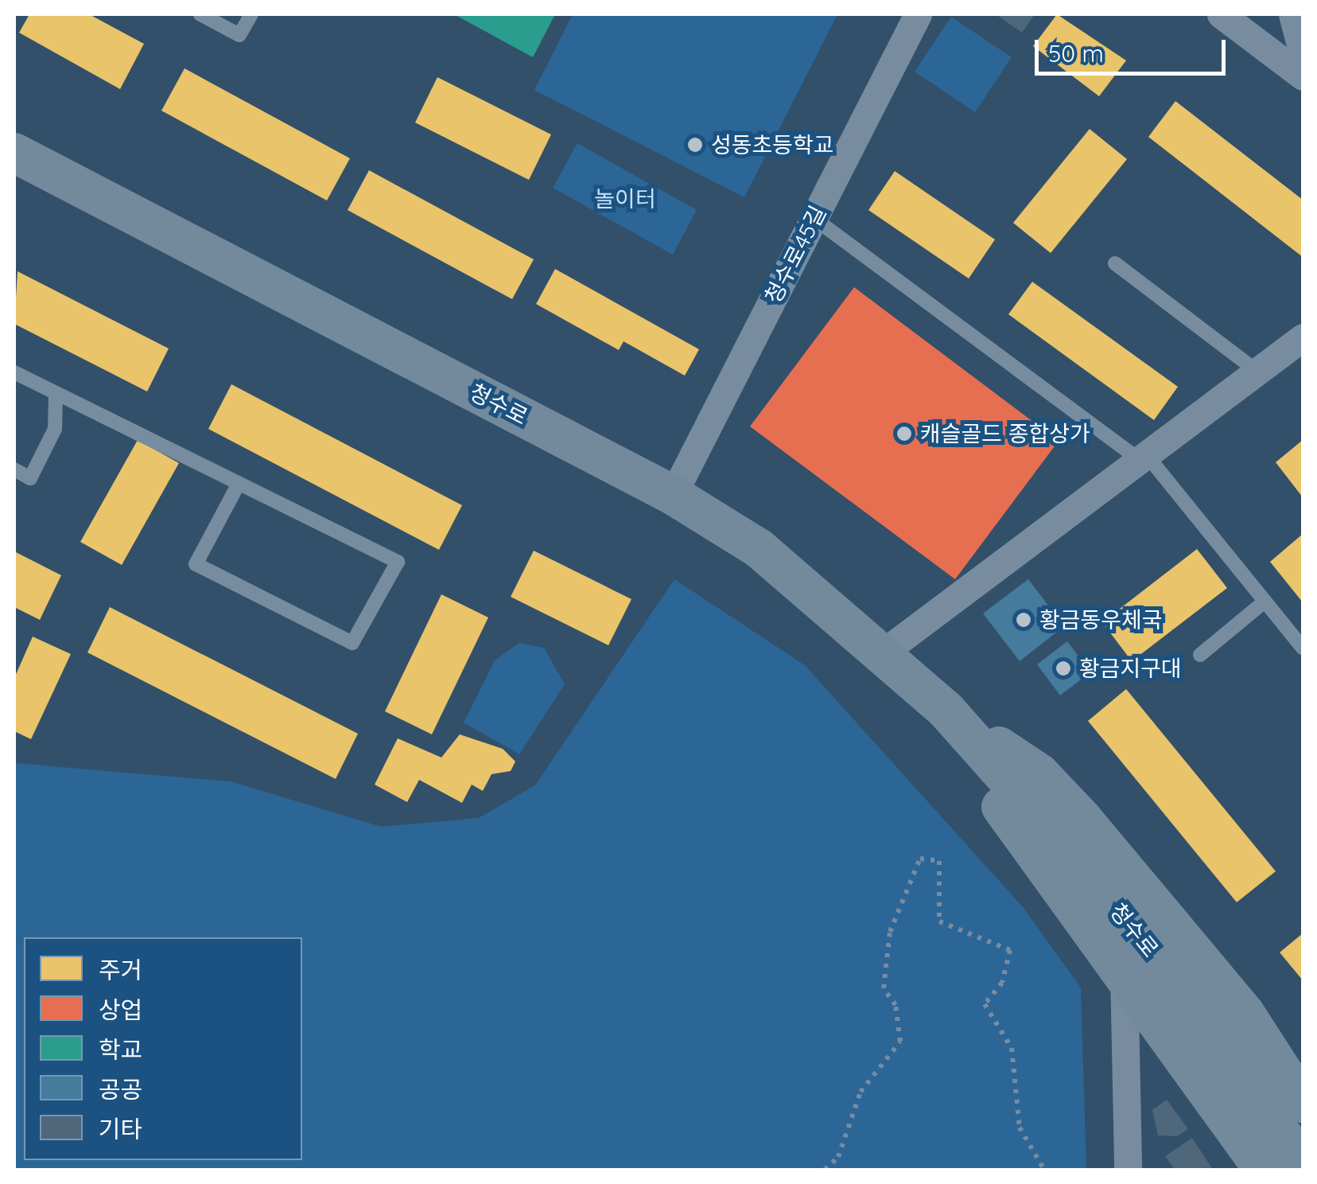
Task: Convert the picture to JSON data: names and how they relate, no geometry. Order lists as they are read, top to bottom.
{
  "streets": {
    "main road": ["청수로"],
    "street": ["청수로45길"]
  },
  "crossings": [
    ["청수로45길", "청수로"]
  ],
  "parks": ["놀이터"],
  "places": [
    "성동초등학교",
    "캐슬골드 종합상가",
    "황금동우체국",
    "황금지구대"
  ],
  "legend": [
    "주거",
    "상업",
    "학교",
    "공공",
    "기타"
  ],
  "scale_bar": "50 m"
}
